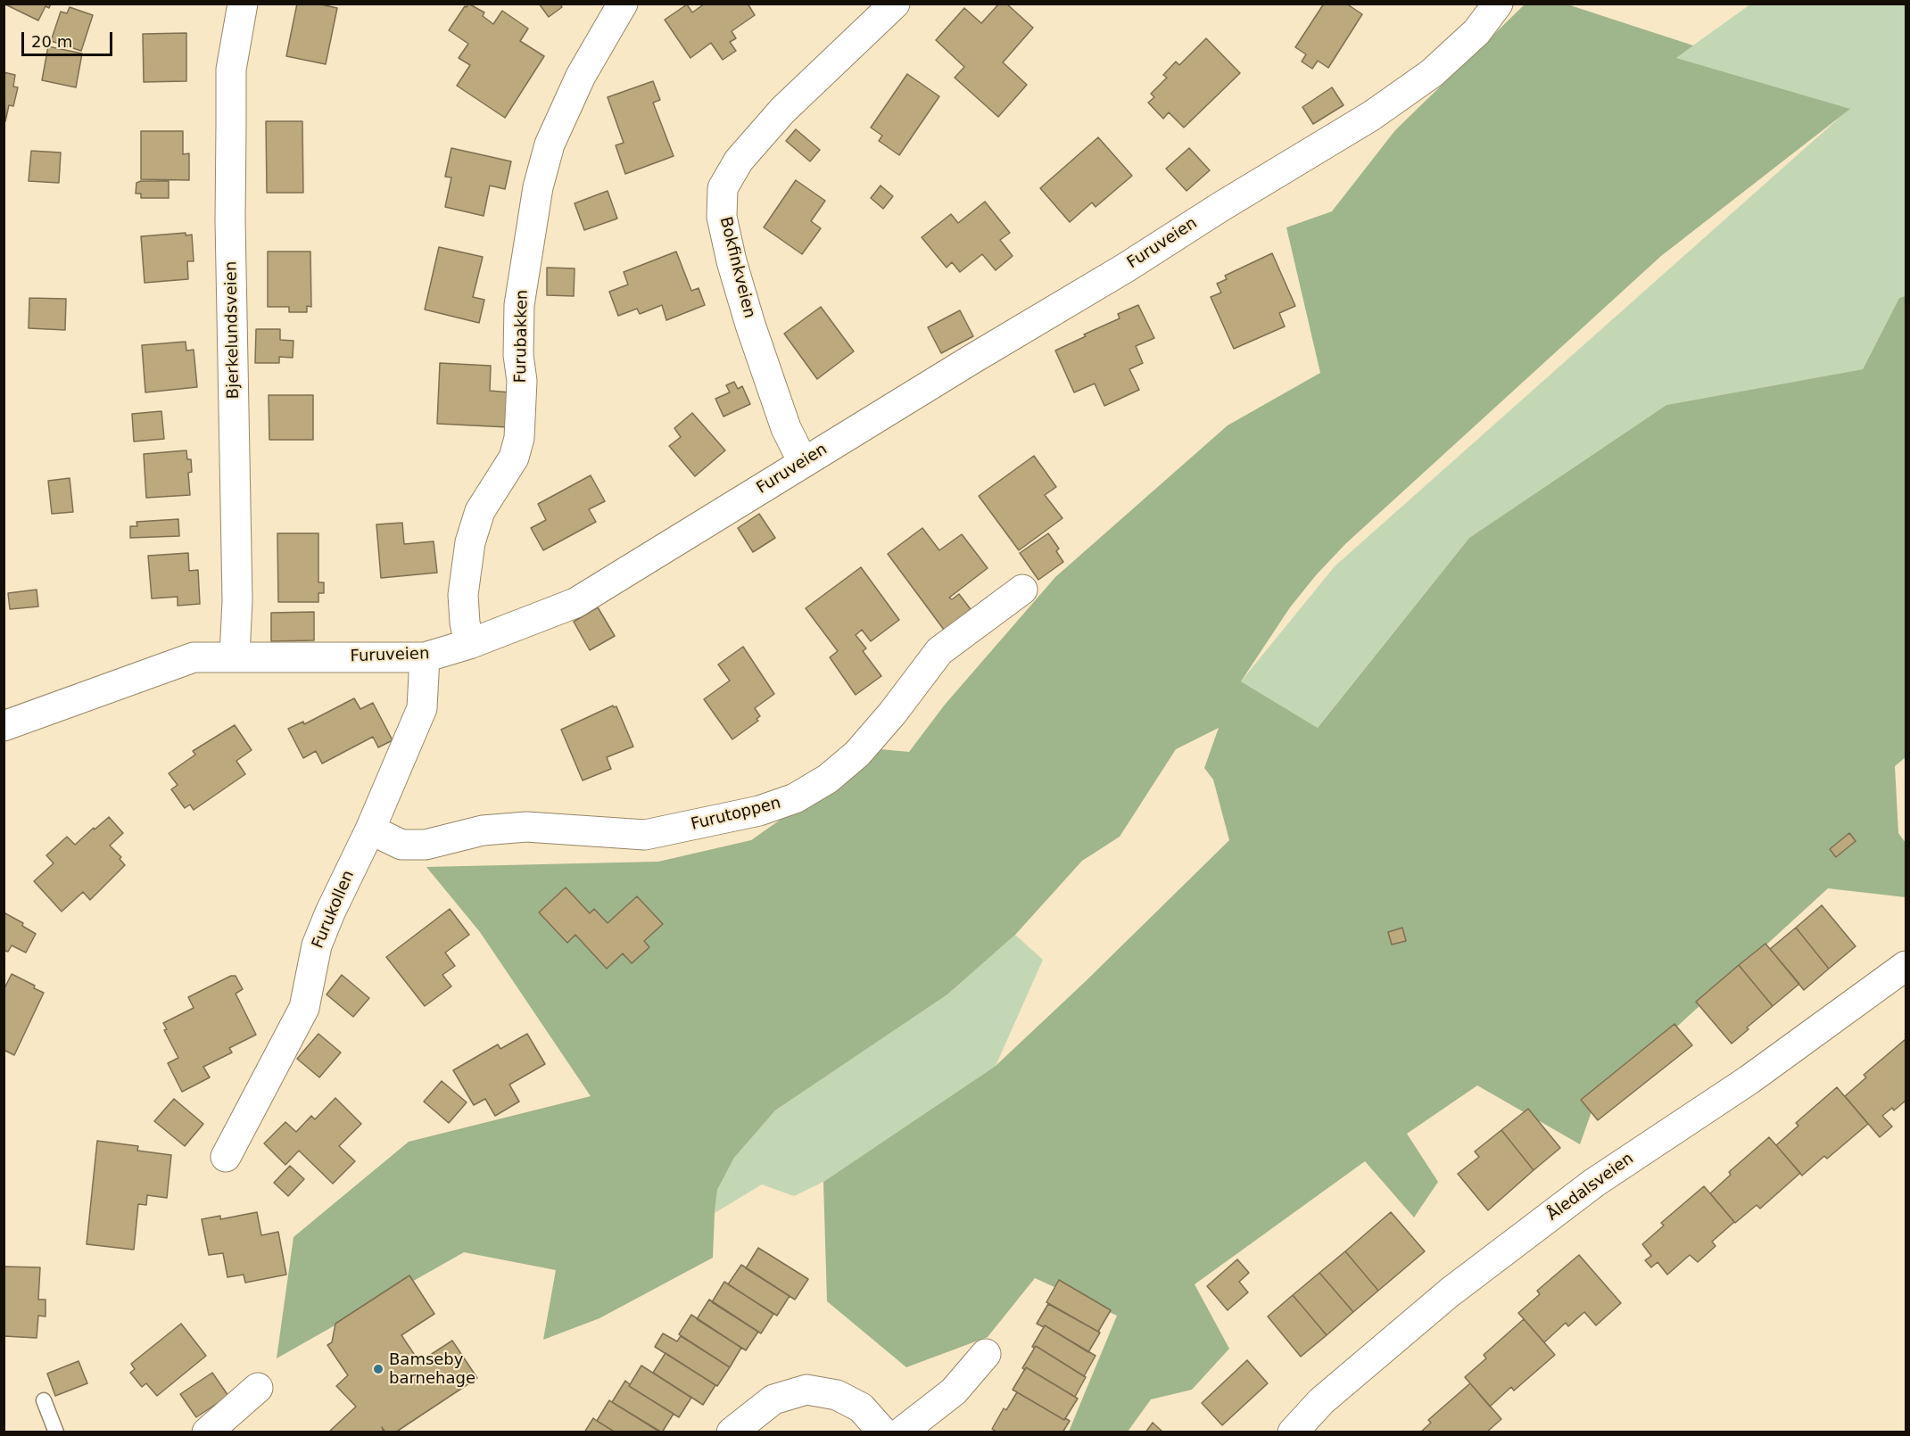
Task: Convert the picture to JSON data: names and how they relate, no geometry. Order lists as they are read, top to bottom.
{
  "streets": {
    "street": [
      "Furuveien",
      "Bokfinkveien",
      "Bjerkelundsveien",
      "Furubakken",
      "Furutoppen",
      "Furukollen",
      "Åledalsveien"
    ]
  },
  "crossings": [
    ["Furuveien", "Bokfinkveien"],
    ["Furuveien", "Bjerkelundsveien"],
    ["Furuveien", "Furubakken"],
    ["Furuveien", "Furukollen"],
    ["Furutoppen", "Furukollen"]
  ],
  "places": ["Bamseby barnehage"],
  "scale_bar": "20 m"
}
